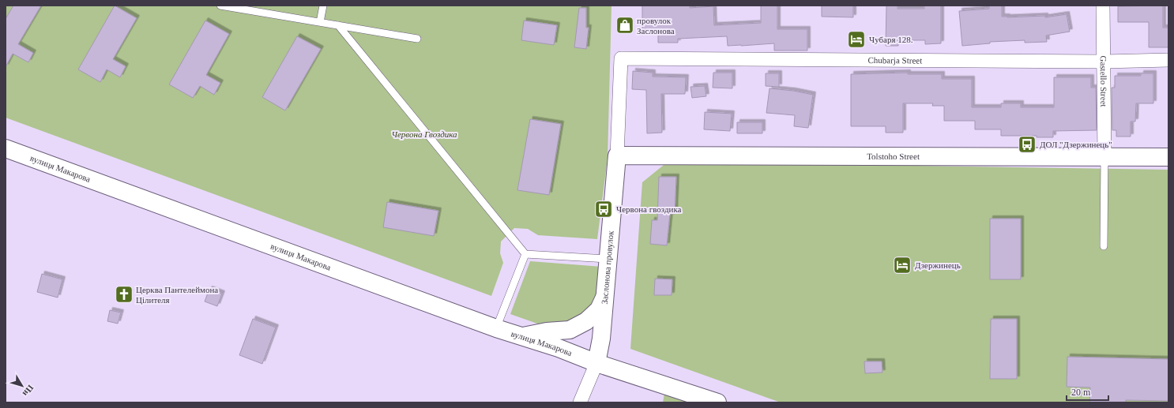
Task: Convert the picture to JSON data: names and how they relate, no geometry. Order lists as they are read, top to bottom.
{
  "streets": {
    "main road": ["Tolstoho Street", "вулиця Макарова", "Заслонова провулок"],
    "street": ["Chubarja Street", "Gastello Street"]
  },
  "crossings": [
    ["Chubarja Street", "Gastello Street"],
    ["Chubarja Street", "Заслонова провулок"],
    ["Gastello Street", "Tolstoho Street"],
    ["Tolstoho Street", "Заслонова провулок"],
    ["вулиця Макарова", "Заслонова провулок"]
  ],
  "parks": ["Червона Гвоздика"],
  "places": {
    "shop": ["провулок Заслонова"],
    "hotel": ["Чубаря 128.", "Дзержинець"],
    "bus stop": ["ДОЛ \"Дзержинець\"", "Червона гвоздика"],
    "church": ["Церква Пантелеймона Цілителя"]
  },
  "scale_bar": "20 m",
  "north": "bottom right"
}
